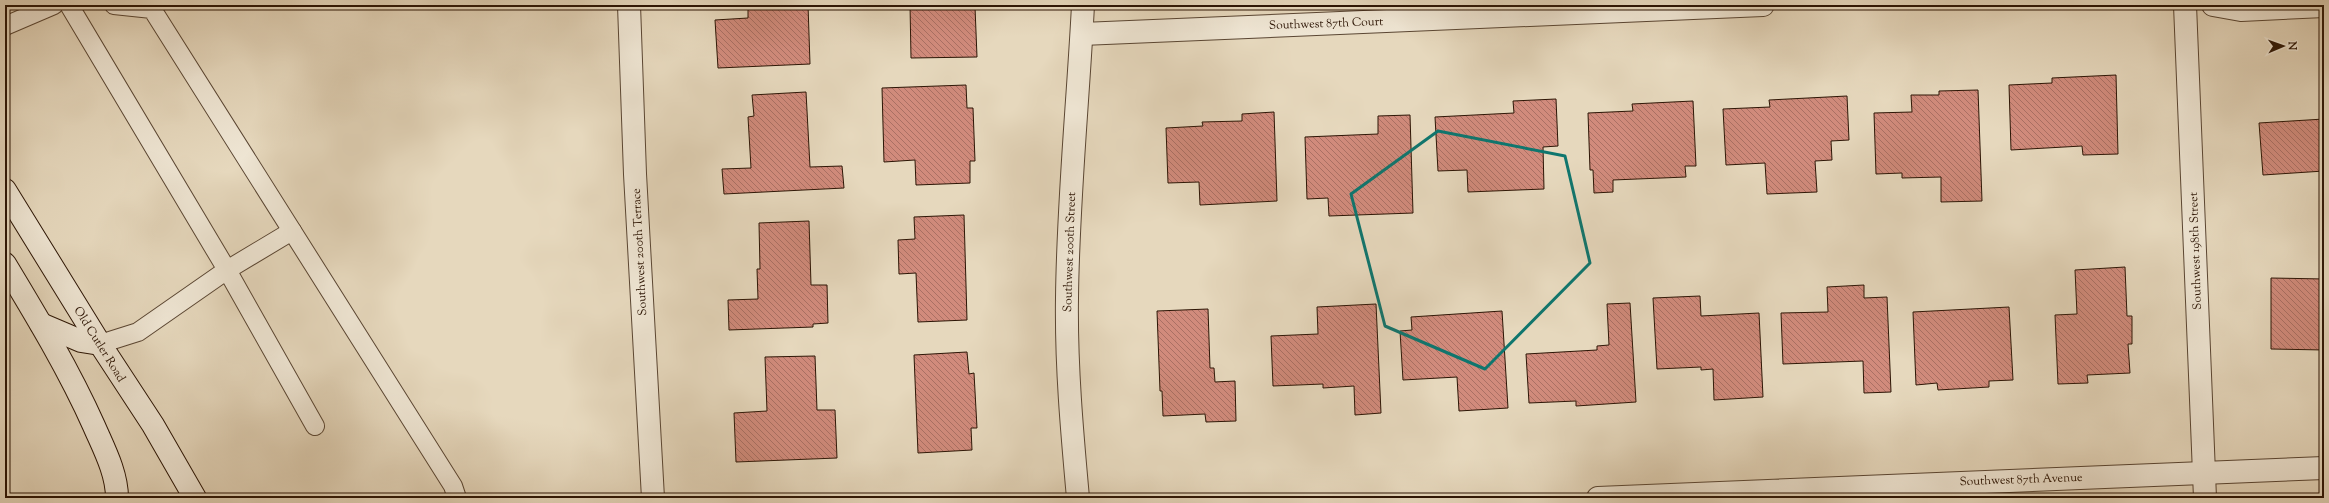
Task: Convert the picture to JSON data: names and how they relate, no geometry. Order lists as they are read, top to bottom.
{
  "streets": {
    "street": [
      "Southwest 87th Court",
      "Southwest 198th Street",
      "Southwest 200th Terrace",
      "Southwest 200th Street",
      "Old Cutler Road",
      "Southwest 87th Avenue"
    ]
  },
  "crossings": [
    ["Southwest 87th Court", "Southwest 200th Street"],
    ["Southwest 198th Street", "Southwest 87th Avenue"]
  ],
  "north": "right"
}
